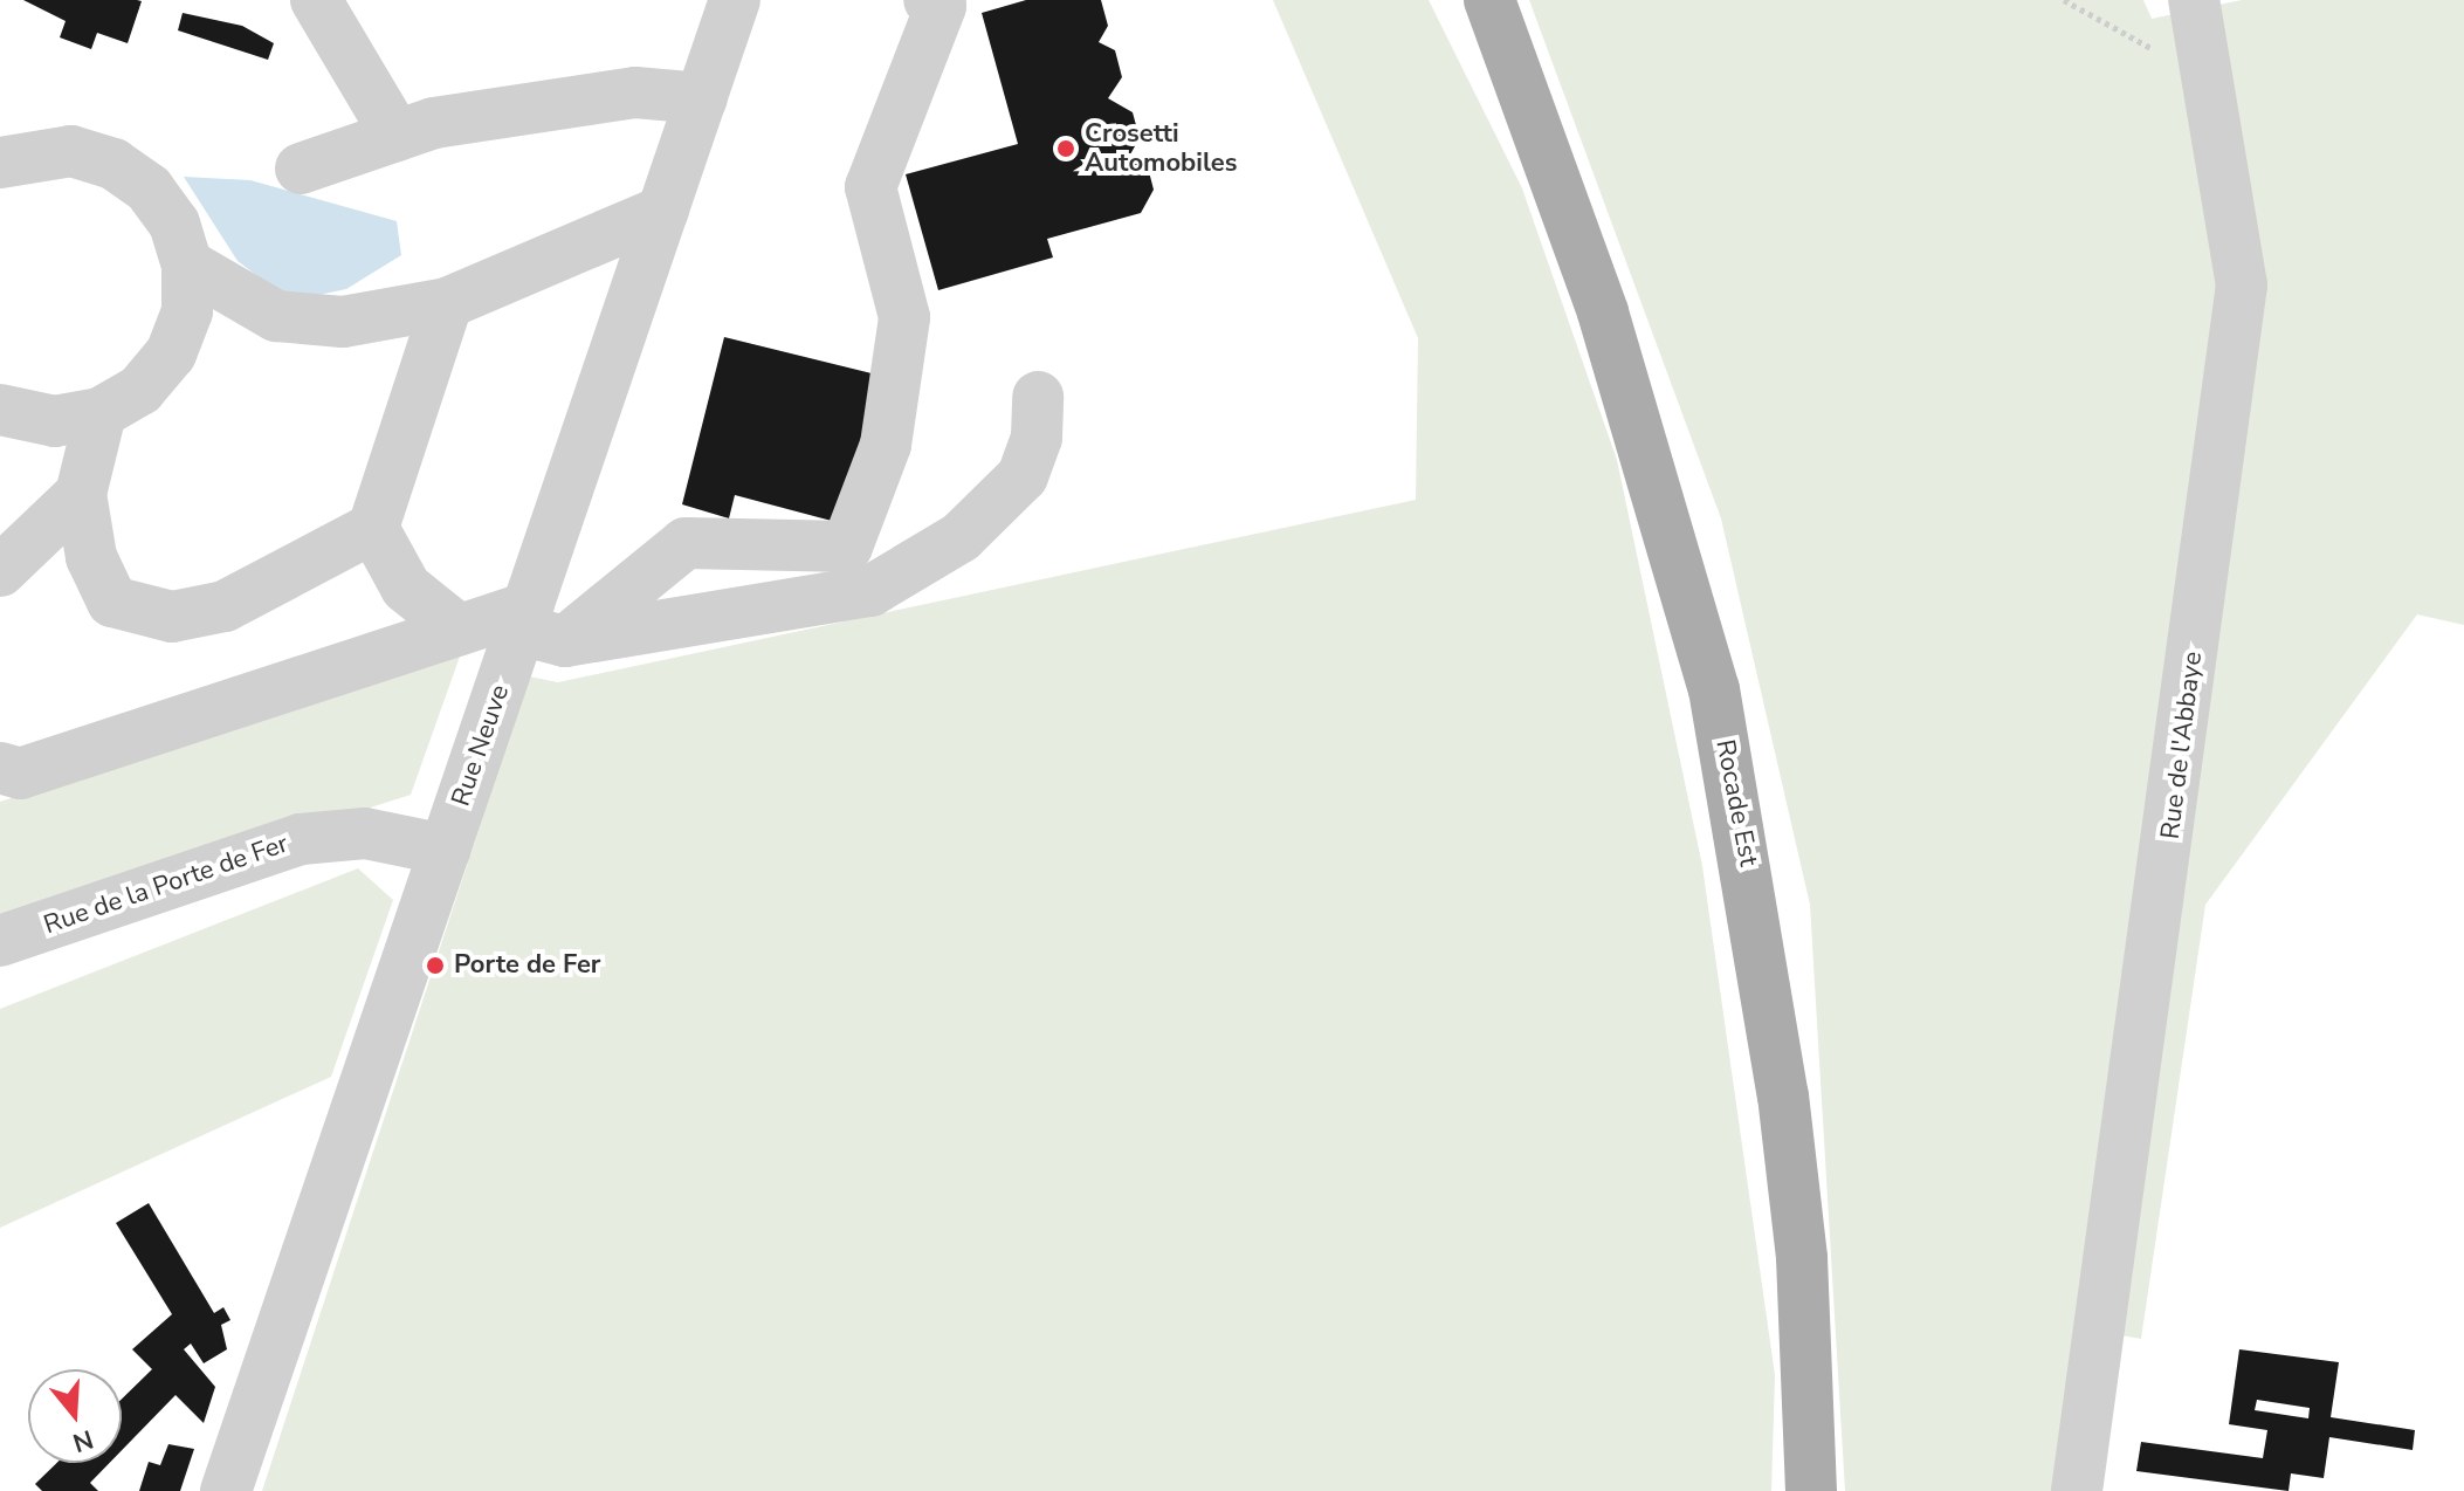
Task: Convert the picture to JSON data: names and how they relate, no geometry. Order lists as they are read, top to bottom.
{
  "streets": {
    "main road": ["Rocade Est"],
    "street": ["Rue Neuve", "Rue de l'Abbaye", "Rue de la Porte de Fer"]
  },
  "crossings": [
    ["Rue Neuve", "Rue de la Porte de Fer"]
  ],
  "places": ["Crosetti Automobiles", "Porte de Fer"],
  "north": "bottom"
}
